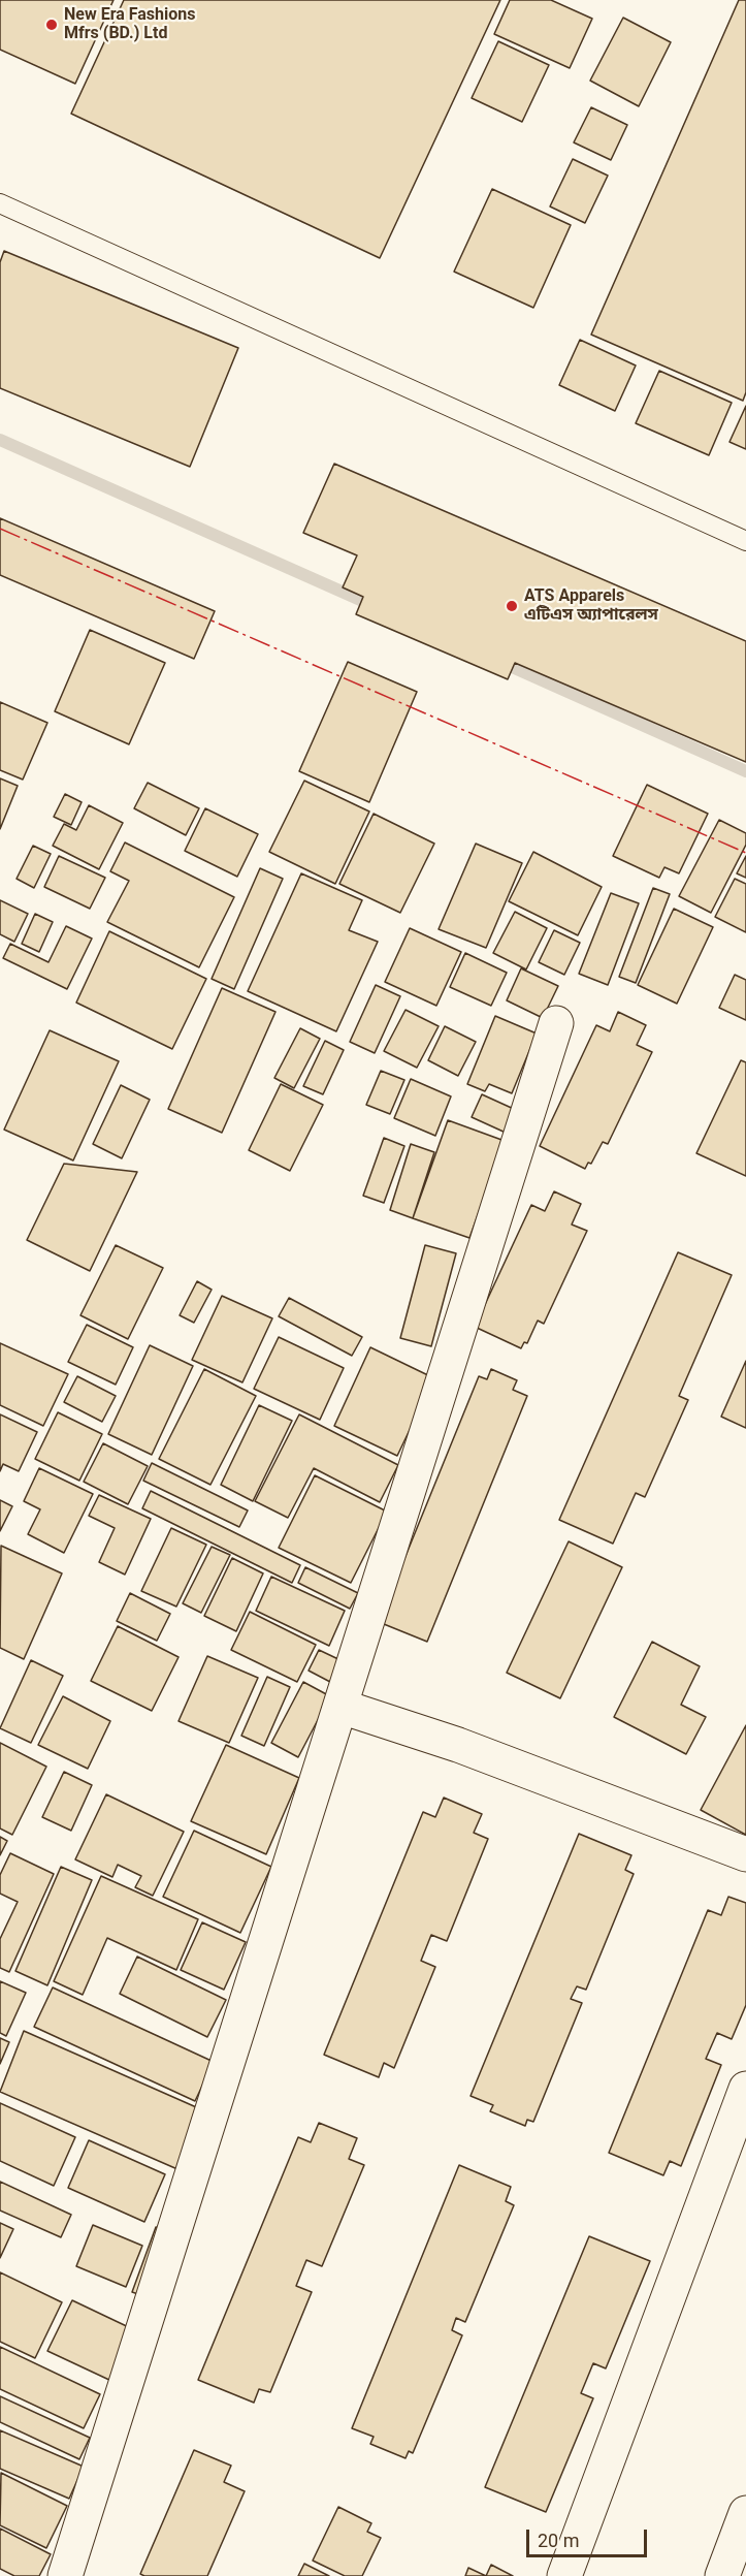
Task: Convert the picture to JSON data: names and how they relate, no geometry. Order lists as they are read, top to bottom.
{
  "places": ["New Era Fashions Mfrs (BD.) Ltd", "ATS Apparels এটিএস অ্যাপারেলস"],
  "scale_bar": "20 m"
}
